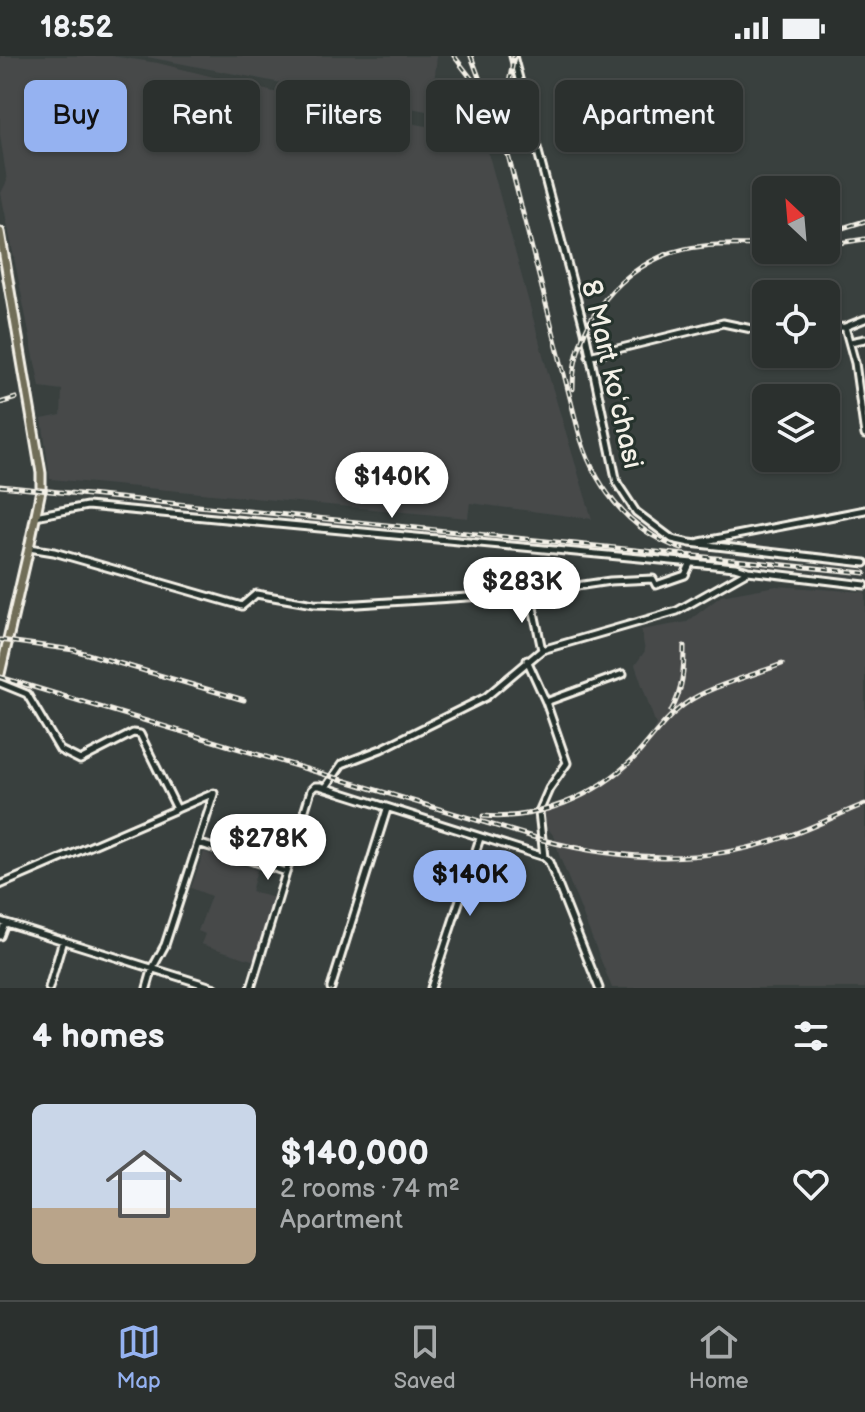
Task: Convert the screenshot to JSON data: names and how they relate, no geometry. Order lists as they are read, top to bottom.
{
  "streets": {
    "street": ["8 Mart koʻchasi"]
  },
  "north": "top left",
  "page": {
    "status": "18:52",
    "chip": [
      "Buy",
      "Rent",
      "Filters",
      "New",
      "Apartment"
    ],
    "price": [
      "$140K",
      "$283K",
      "$278K",
      "$140K"
    ],
    "heading": "4 homes",
    "list": [
      {
        "name": "$140,000",
        "note": "2 rooms · 74 m² · Apartment"
      }
    ],
    "tabs": ["Map", "Saved", "Home"]
  }
}
